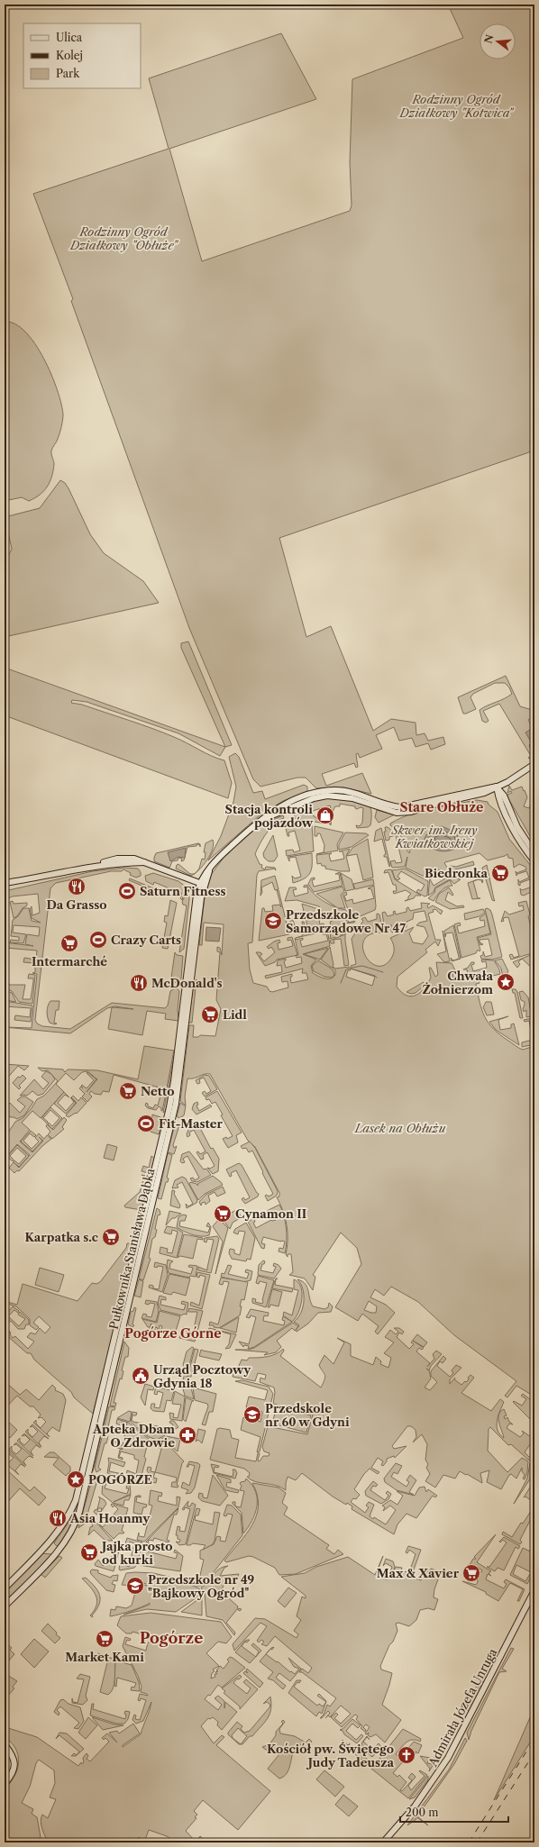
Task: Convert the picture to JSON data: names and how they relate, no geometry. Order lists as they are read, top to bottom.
{
  "streets": {
    "street": ["Pułkownika Stanisława Dąbka", "Admirała Józefa Unruga"]
  },
  "districts": ["Stare Obłuże", "Pogórze Górne", "Pogórze"],
  "parks": [
    "Rodzinny Ogród Działkowy \"Kotwica\"",
    "Rodzinny Ogród Działkowy \"Obłuże\"",
    "Skwer im. Ireny Kwiatkowskiej",
    "Lasek na Obłużu"
  ],
  "places": {
    "shop": ["Stacja kontroli pojazdów"],
    "supermarket": [
      "Biedronka",
      "Intermarché",
      "Lidl",
      "Netto",
      "Cynamon II",
      "Karpatka s.c",
      "Jajka prosto od kurki",
      "Max & Xavier",
      "Market Kami"
    ],
    "restaurant": ["Da Grasso", "McDonald's", "Asia Hoanmy"],
    "sports": ["Saturn Fitness", "Crazy Carts", "Fit-Master"],
    "school or university": ["Przedszkole Samorządowe Nr 47", "Przedskole nr 60 w Gdyni", "Przedszkole nr 49 \"Bajkowy Ogród\""],
    "place": ["Chwała Żołnierzom", "POGÓRZE"],
    "public building": ["Urząd Pocztowy Gdynia 18"],
    "pharmacy": ["Apteka Dbam O Zdrowie"],
    "church": ["Kościół pw. Świętego Judy Tadeusza"]
  },
  "legend": ["Ulica", "Kolej", "Park"],
  "scale_bar": "200 m",
  "north": "left"
}
